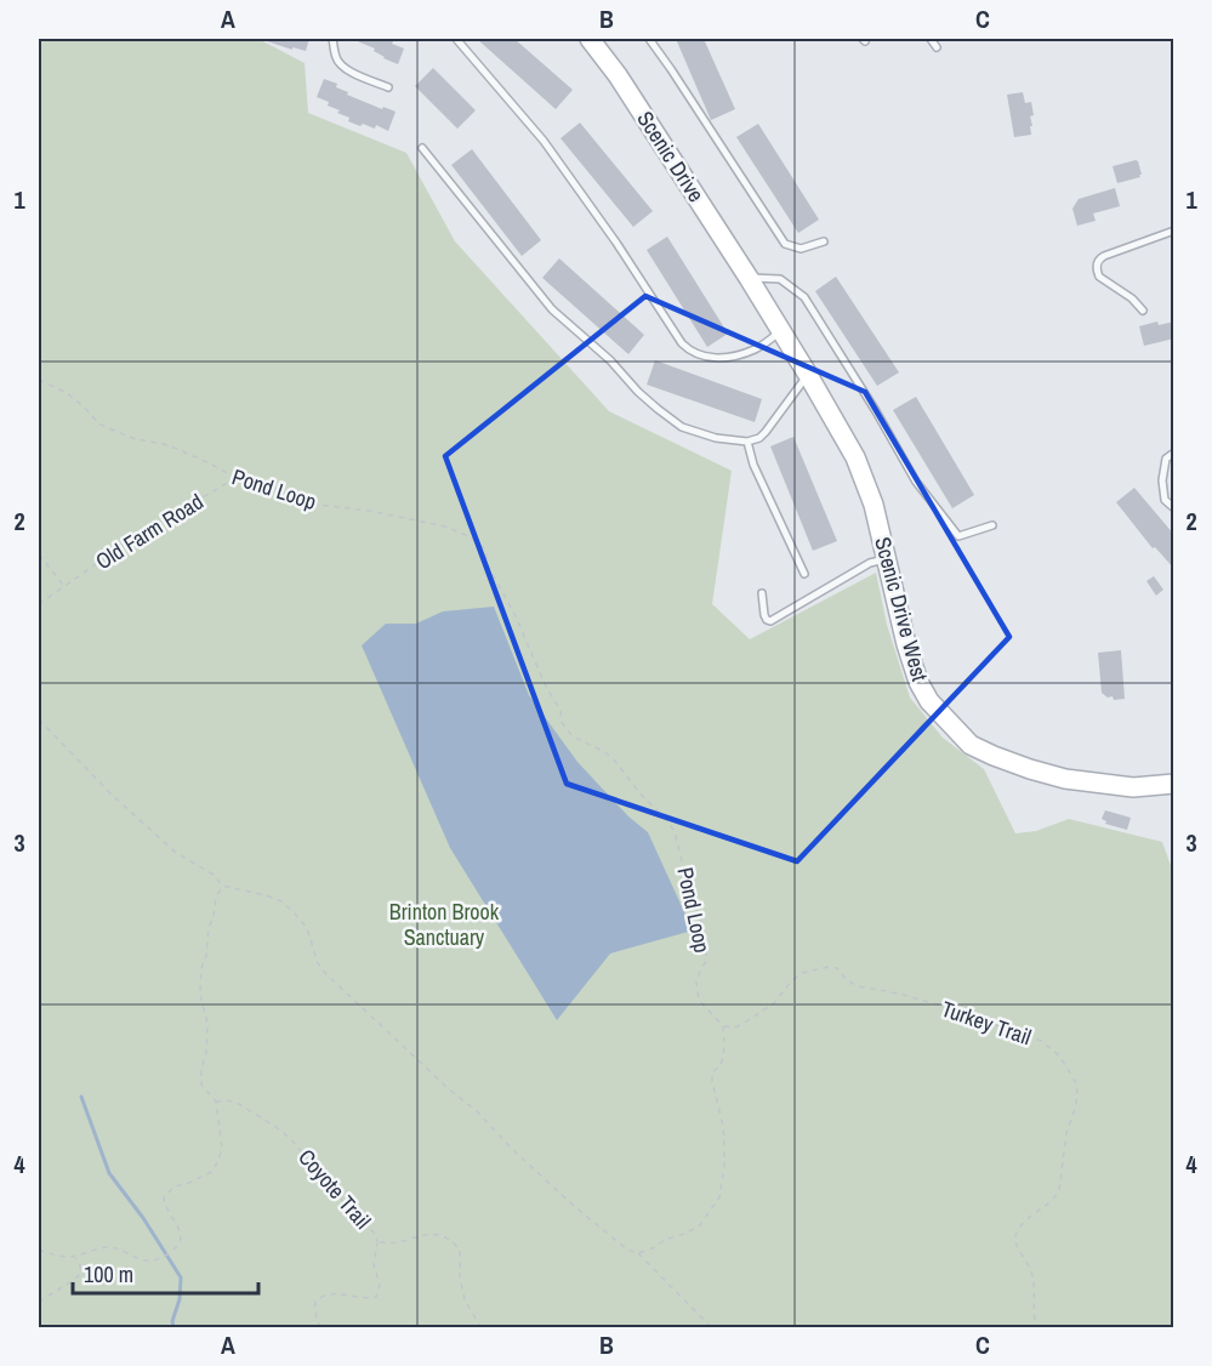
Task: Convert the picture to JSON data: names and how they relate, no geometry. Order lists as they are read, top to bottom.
{
  "streets": {
    "street": ["Scenic Drive", "Scenic Drive West"],
    "path": [
      "Pond Loop",
      "Old Farm Road",
      "Turkey Trail",
      "Coyote Trail"
    ]
  },
  "crossings": [
    ["Scenic Drive", "Scenic Drive West"],
    ["Pond Loop", "Old Farm Road"],
    ["Pond Loop", "Turkey Trail"]
  ],
  "parks": ["Brinton Brook Sanctuary"],
  "scale_bar": "100 m",
  "grid": {
    "columns": ["A", "B", "C"],
    "rows": [
      "1",
      "2",
      "3",
      "4"
    ]
  }
}
